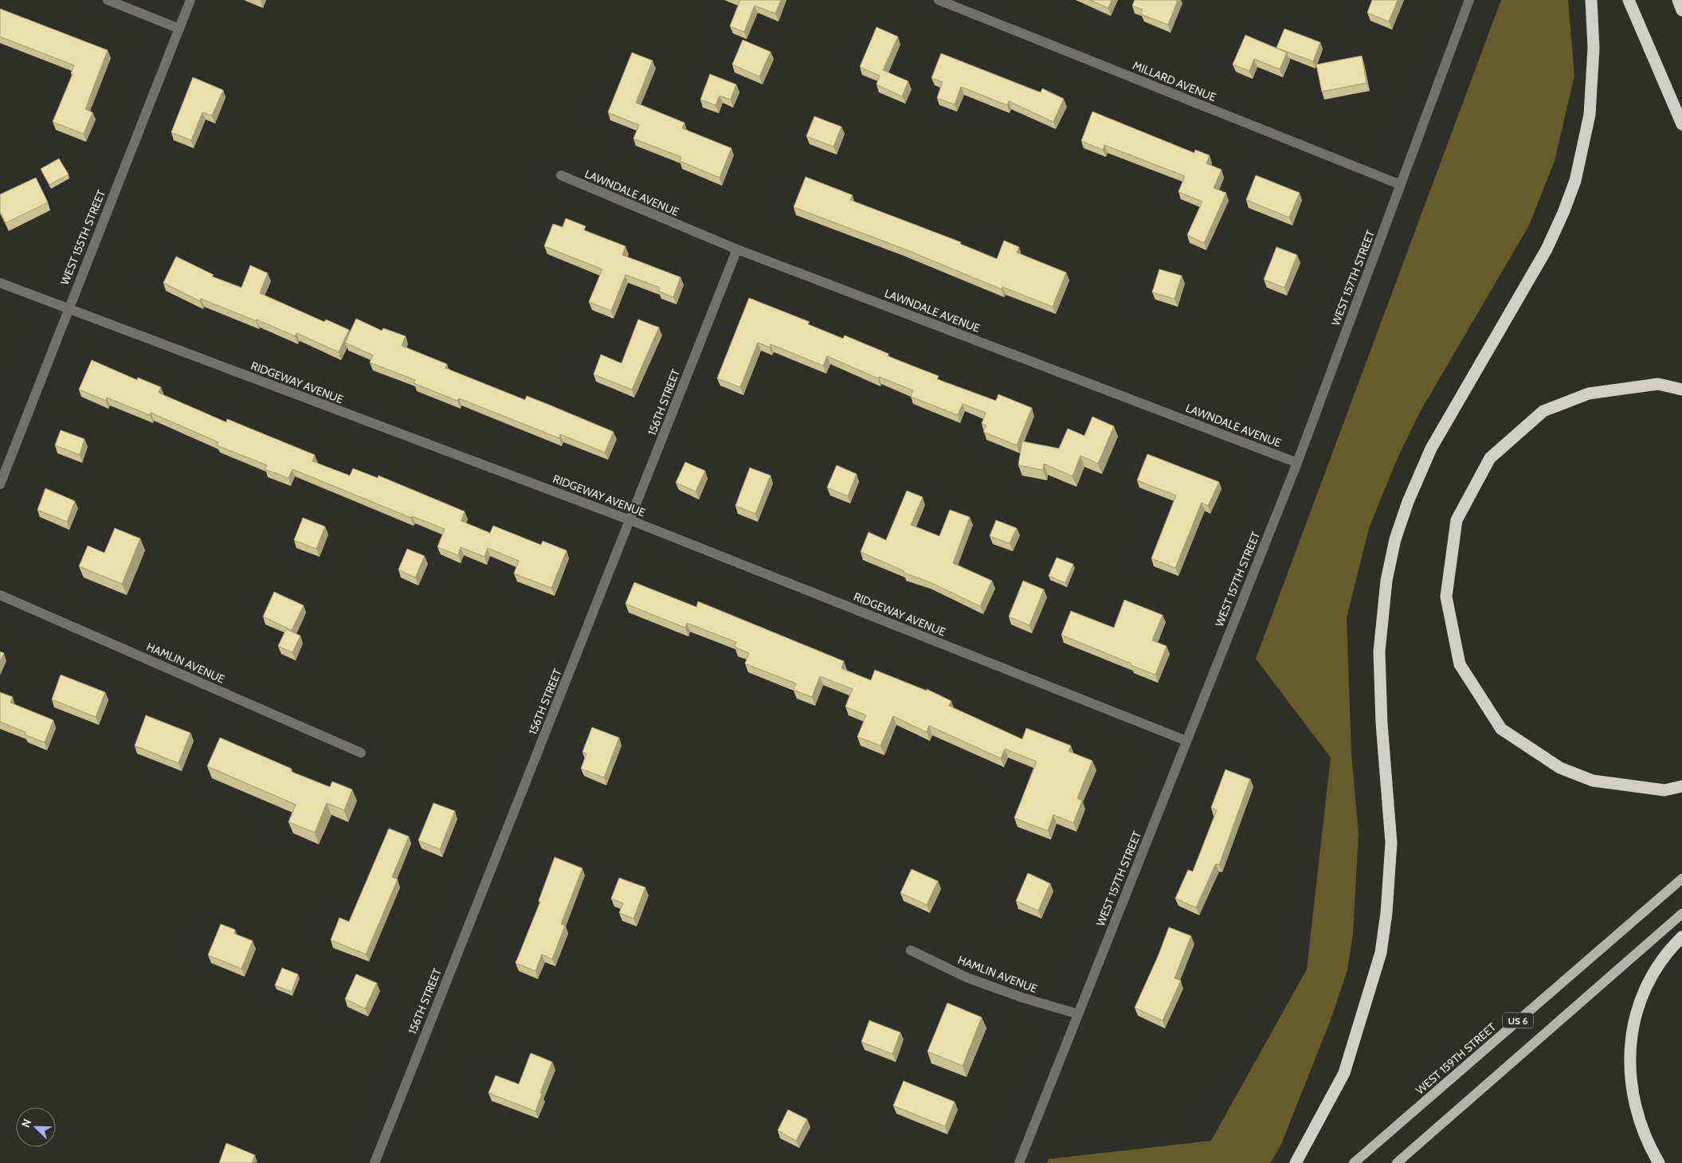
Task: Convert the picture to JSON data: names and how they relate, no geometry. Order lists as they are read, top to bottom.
{
  "streets": {
    "main road": ["US 6", "WEST 159TH STREET"],
    "street": [
      "MILLARD AVENUE",
      "LAWNDALE AVENUE",
      "WEST 155TH STREET",
      "WEST 157TH STREET",
      "RIDGEWAY AVENUE",
      "156TH STREET",
      "HAMLIN AVENUE"
    ]
  },
  "crossings": [
    ["MILLARD AVENUE", "WEST 157TH STREET"],
    ["LAWNDALE AVENUE", "WEST 157TH STREET"],
    ["LAWNDALE AVENUE", "156TH STREET"],
    ["WEST 155TH STREET", "RIDGEWAY AVENUE"],
    ["WEST 157TH STREET", "RIDGEWAY AVENUE"],
    ["WEST 157TH STREET", "HAMLIN AVENUE"],
    ["RIDGEWAY AVENUE", "156TH STREET"]
  ],
  "north": "top left"
}
